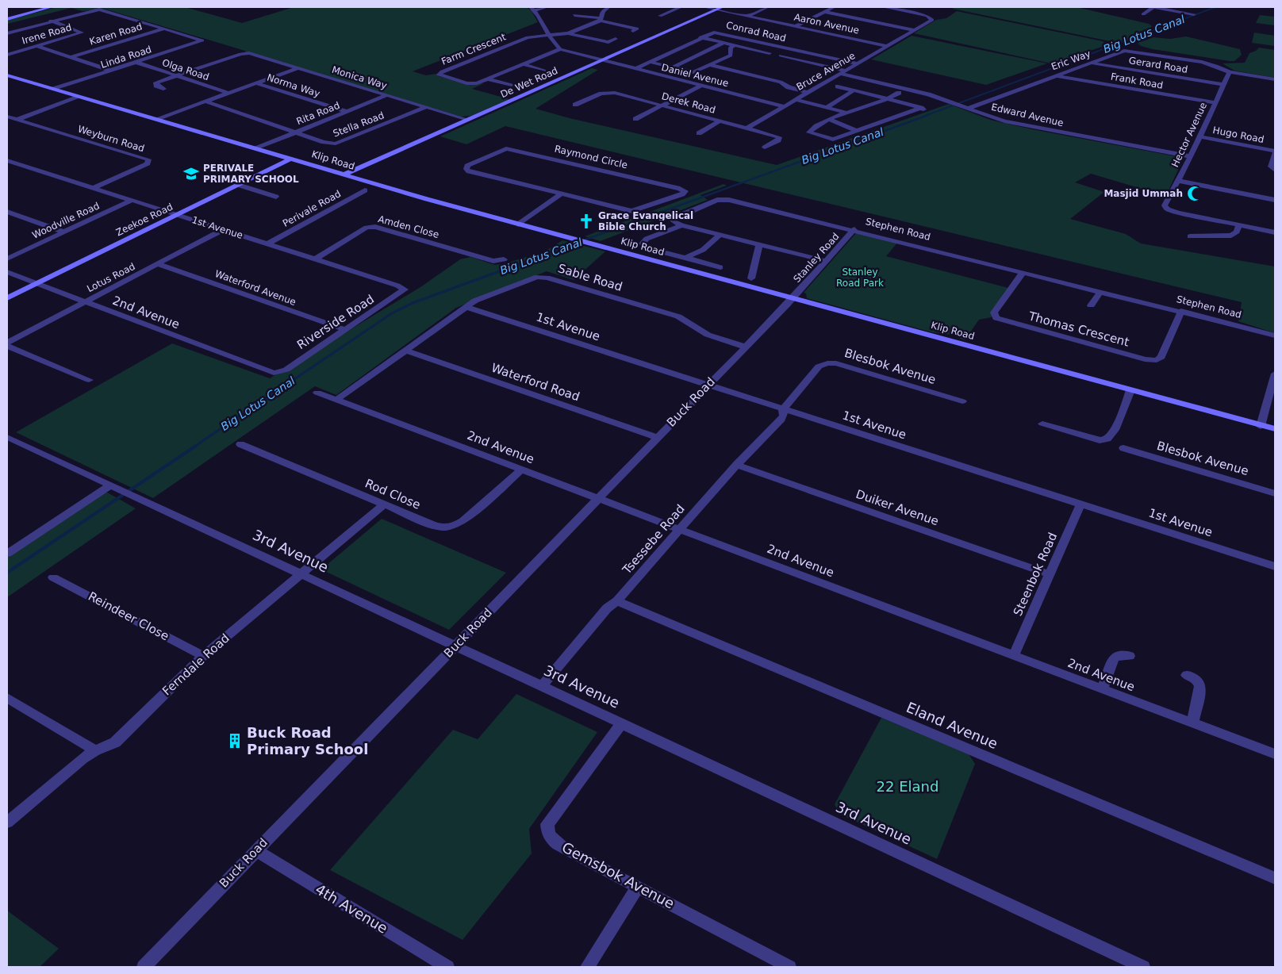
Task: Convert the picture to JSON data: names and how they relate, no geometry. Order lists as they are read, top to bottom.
{
  "streets": {
    "street": [
      "Aaron Avenue",
      "Conrad Road",
      "Irene Road",
      "Karen Road",
      "Farm Crescent",
      "Linda Road",
      "Eric Way",
      "Gerard Road",
      "Olga Road",
      "Bruce Avenue",
      "Daniel Avenue",
      "Monica Way",
      "Frank Road",
      "De Wet Road",
      "Norma Way",
      "Derek Road",
      "Rita Road",
      "Edward Avenue",
      "Stella Road",
      "Hector Avenue",
      "Hugo Road",
      "Weyburn Road",
      "Raymond Circle",
      "Klip Road",
      "Perivale Road",
      "Zeekoe Road",
      "Woodville Road",
      "Amden Close",
      "1st Avenue",
      "Stephen Road",
      "Stanley Road",
      "Lotus Road",
      "Sable Road",
      "Waterford Avenue",
      "2nd Avenue",
      "Riverside Road",
      "Thomas Crescent",
      "Blesbok Avenue",
      "Waterford Road",
      "Buck Road",
      "Rod Close",
      "Duiker Avenue",
      "Tsessebe Road",
      "3rd Avenue",
      "Steenbok Road",
      "Reindeer Close",
      "Ferndale Road",
      "Eland Avenue",
      "Gemsbok Avenue",
      "4th Avenue"
    ]
  },
  "crossings": [
    ["Aaron Avenue", "Bruce Avenue"],
    ["Aaron Avenue", "De Wet Road"],
    ["Conrad Road", "Bruce Avenue"],
    ["Conrad Road", "Daniel Avenue"],
    ["Karen Road", "Linda Road"],
    ["Farm Crescent", "Daniel Avenue"],
    ["Linda Road", "Olga Road"],
    ["Linda Road", "Klip Road"],
    ["Eric Way", "Gerard Road"],
    ["Eric Way", "Frank Road"],
    ["Eric Way", "Edward Avenue"],
    ["Eric Way", "Hector Avenue"],
    ["Gerard Road", "Hector Avenue"],
    ["Olga Road", "Monica Way"],
    ["Bruce Avenue", "Daniel Avenue"],
    ["Bruce Avenue", "Derek Road"],
    ["Bruce Avenue", "Edward Avenue"],
    ["Daniel Avenue", "De Wet Road"],
    ["Monica Way", "De Wet Road"],
    ["Monica Way", "Rita Road"],
    ["Monica Way", "Stella Road"],
    ["Frank Road", "Hector Avenue"],
    ["De Wet Road", "Klip Road"],
    ["Norma Way", "Rita Road"],
    ["Rita Road", "Stella Road"],
    ["Rita Road", "Klip Road"],
    ["Edward Avenue", "Hector Avenue"],
    ["Hector Avenue", "Hugo Road"],
    ["Weyburn Road", "1st Avenue"],
    ["Klip Road", "Zeekoe Road"],
    ["Klip Road", "Stanley Road"],
    ["Klip Road", "Buck Road"],
    ["Perivale Road", "1st Avenue"],
    ["Zeekoe Road", "1st Avenue"],
    ["Zeekoe Road", "2nd Avenue"],
    ["Woodville Road", "1st Avenue"],
    ["Amden Close", "1st Avenue"],
    ["1st Avenue", "Lotus Road"],
    ["1st Avenue", "Sable Road"],
    ["1st Avenue", "Riverside Road"],
    ["1st Avenue", "Blesbok Avenue"],
    ["1st Avenue", "Buck Road"],
    ["1st Avenue", "Tsessebe Road"],
    ["1st Avenue", "Steenbok Road"],
    ["Stephen Road", "Stanley Road"],
    ["Stephen Road", "Thomas Crescent"],
    ["Stanley Road", "Buck Road"],
    ["Lotus Road", "Waterford Avenue"],
    ["Lotus Road", "2nd Avenue"],
    ["Sable Road", "2nd Avenue"],
    ["Sable Road", "Waterford Road"],
    ["Sable Road", "Buck Road"],
    ["Waterford Avenue", "Riverside Road"],
    ["2nd Avenue", "Riverside Road"],
    ["2nd Avenue", "Buck Road"],
    ["2nd Avenue", "Rod Close"],
    ["2nd Avenue", "Tsessebe Road"],
    ["2nd Avenue", "Steenbok Road"],
    ["Blesbok Avenue", "Tsessebe Road"],
    ["Waterford Road", "Buck Road"],
    ["Buck Road", "3rd Avenue"],
    ["Buck Road", "4th Avenue"],
    ["Rod Close", "Ferndale Road"],
    ["Duiker Avenue", "Tsessebe Road"],
    ["Duiker Avenue", "Steenbok Road"],
    ["Tsessebe Road", "3rd Avenue"],
    ["Tsessebe Road", "Eland Avenue"],
    ["3rd Avenue", "Ferndale Road"],
    ["3rd Avenue", "Gemsbok Avenue"],
    ["Reindeer Close", "Ferndale Road"]
  ],
  "water": ["Big Lotus Canal"],
  "parks": ["Stanley Road Park", "22 Eland"],
  "places": {
    "school or university": ["PERIVALE PRIMARY SCHOOL"],
    "mosque": ["Masjid Ummah"],
    "church": ["Grace Evangelical Bible Church"],
    "building": ["Buck Road Primary School"]
  }
}
